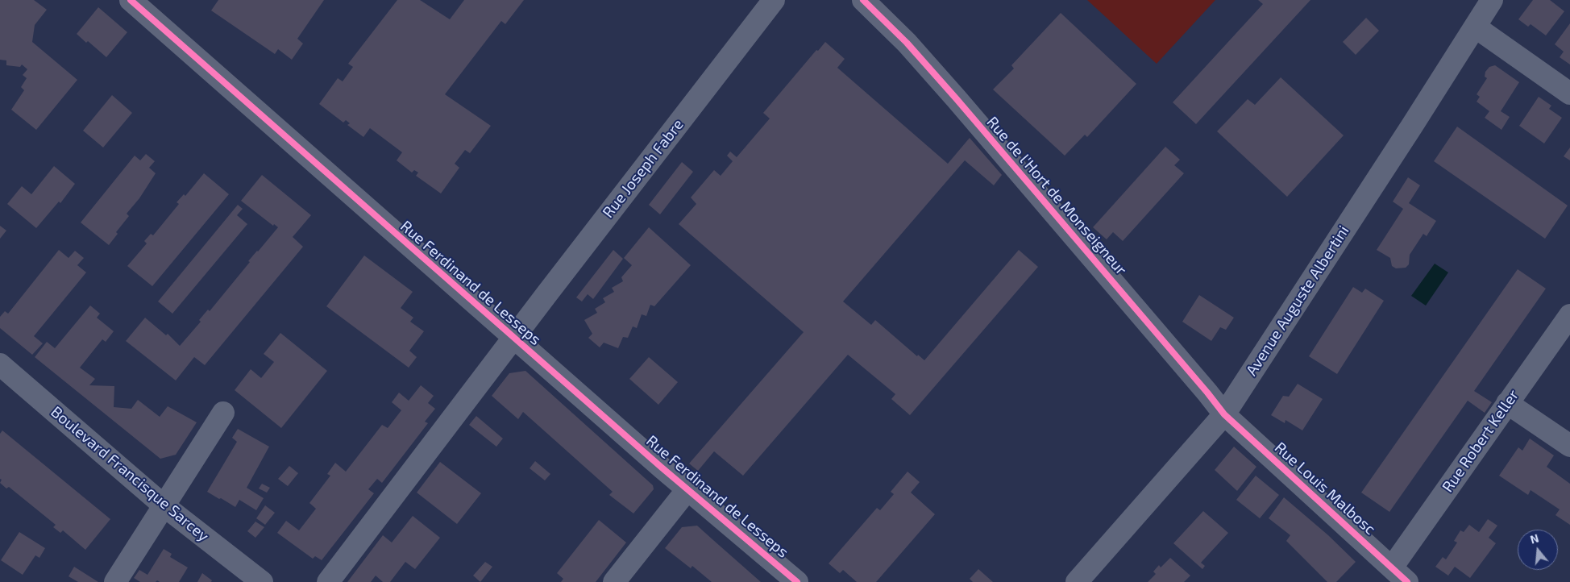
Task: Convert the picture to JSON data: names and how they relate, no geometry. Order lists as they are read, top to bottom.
{
  "streets": {
    "street": [
      "Rue Joseph Fabre",
      "Rue de l'Hort de Monseigneur",
      "Rue Ferdinand de Lesseps",
      "Avenue Auguste Albertini",
      "Rue Robert Keller",
      "Boulevard Francisque Sarcey",
      "Rue Louis Malbosc"
    ]
  },
  "crossings": [
    ["Rue Joseph Fabre", "Rue Ferdinand de Lesseps"],
    ["Rue de l'Hort de Monseigneur", "Avenue Auguste Albertini"],
    ["Rue de l'Hort de Monseigneur", "Rue Louis Malbosc"],
    ["Avenue Auguste Albertini", "Rue Louis Malbosc"],
    ["Rue Robert Keller", "Rue Louis Malbosc"]
  ],
  "north": "top"
}
